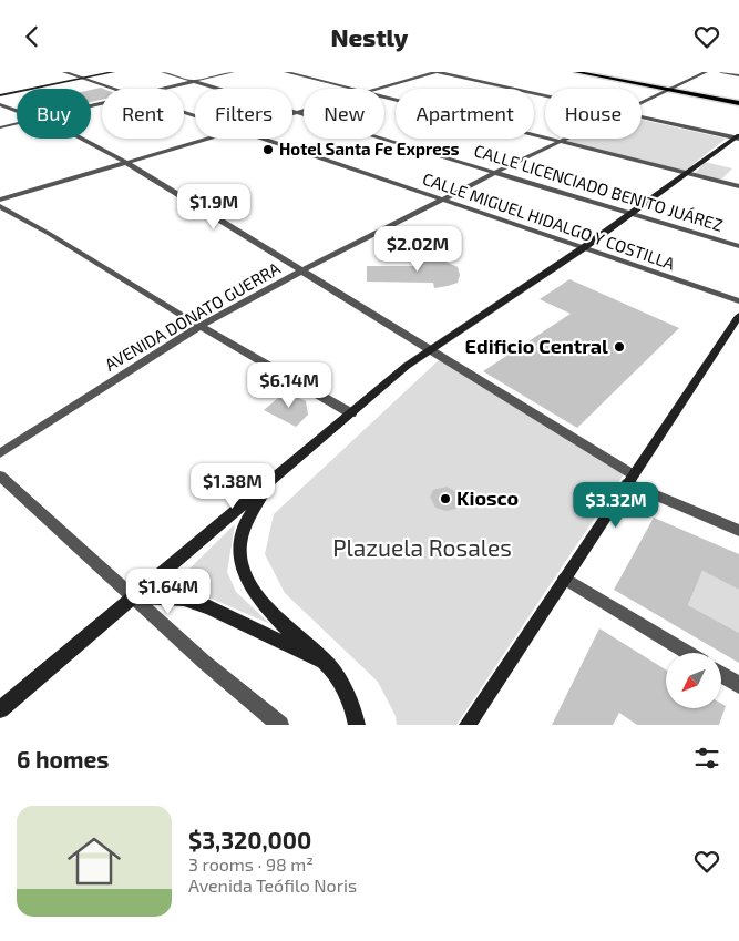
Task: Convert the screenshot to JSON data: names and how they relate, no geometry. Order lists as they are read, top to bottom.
{
  "streets": {
    "street": ["CALLE LICENCIADO BENITO JUÁREZ", "CALLE MIGUEL HIDALGO Y COSTILLA", "AVENIDA DONATO GUERRA"]
  },
  "crossings": [
    ["CALLE LICENCIADO BENITO JUÁREZ", "AVENIDA DONATO GUERRA"],
    ["CALLE MIGUEL HIDALGO Y COSTILLA", "AVENIDA DONATO GUERRA"]
  ],
  "parks": ["Plazuela Rosales"],
  "places": ["Hotel Santa Fe Express", "Edificio Central", "Kiosco"],
  "north": "bottom left",
  "page": {
    "header": "Nestly",
    "chip": [
      "Buy",
      "Rent",
      "Filters",
      "New",
      "Apartment",
      "House"
    ],
    "price": [
      "$1.9M",
      "$2.02M",
      "$6.14M",
      "$1.38M",
      "$3.32M",
      "$1.64M"
    ],
    "heading": "6 homes",
    "list": [
      {
        "name": "$3,320,000",
        "note": "3 rooms · 98 m² · Avenida Teófilo Noris"
      }
    ]
  }
}
